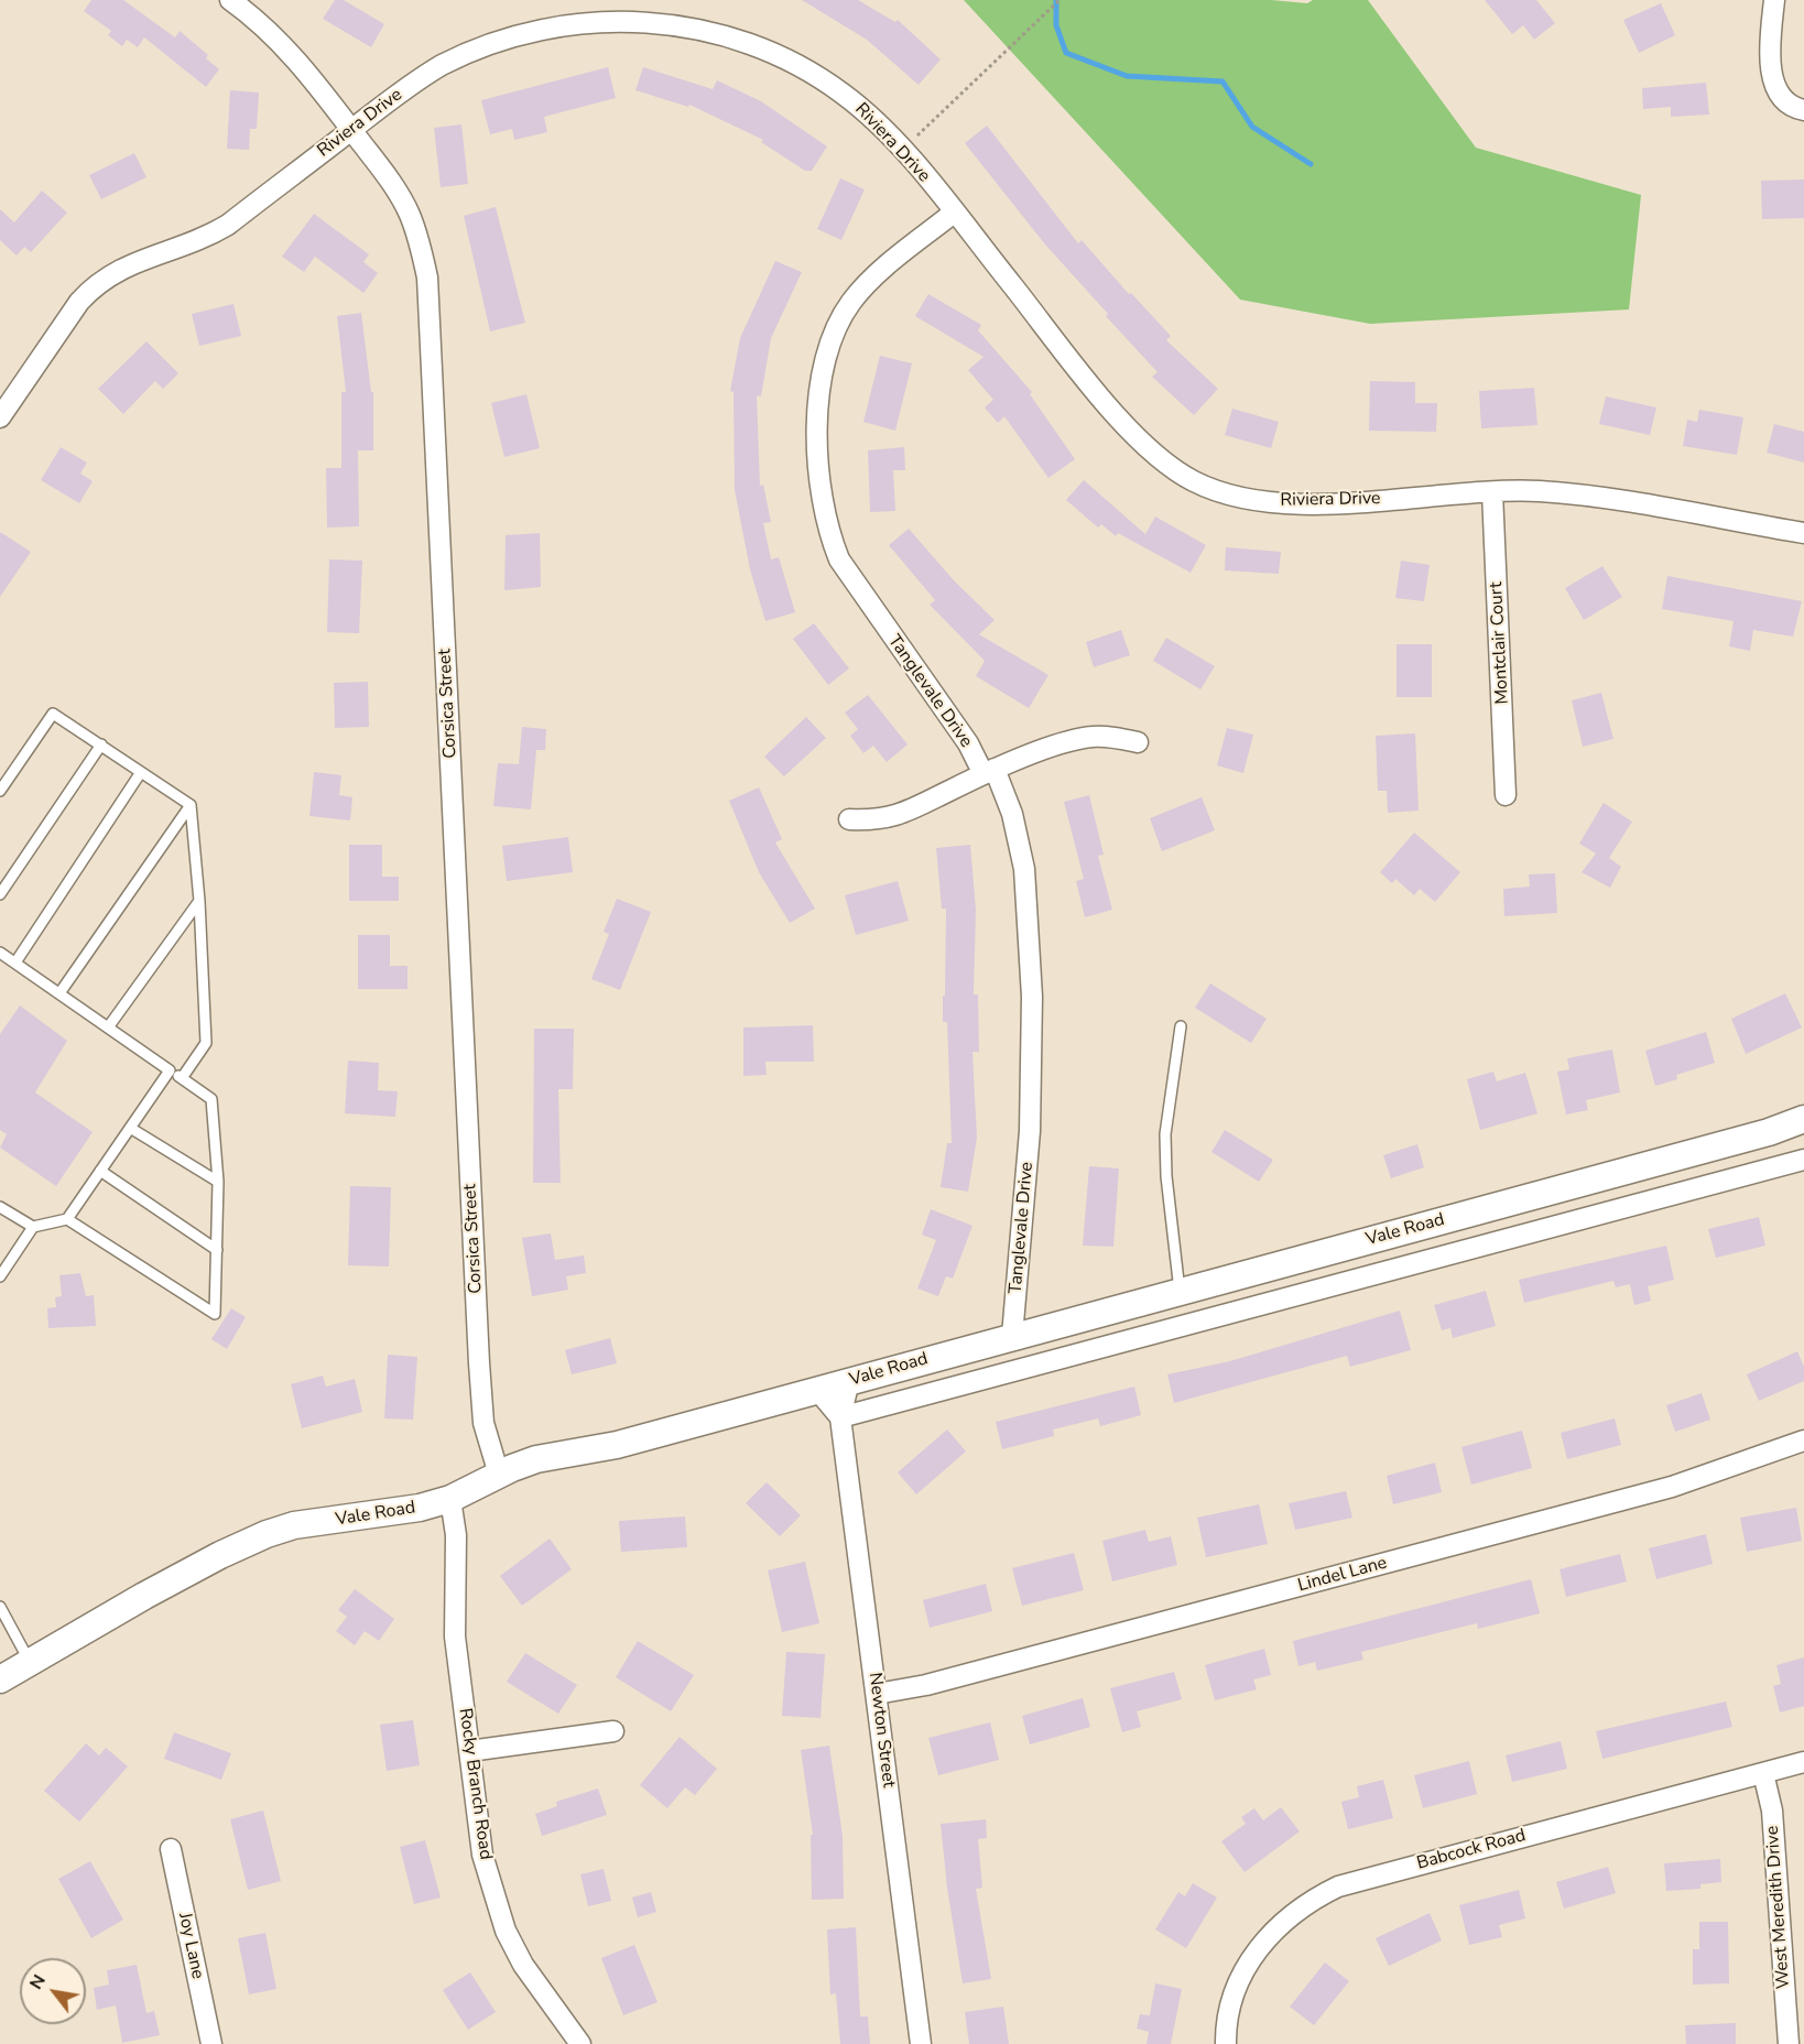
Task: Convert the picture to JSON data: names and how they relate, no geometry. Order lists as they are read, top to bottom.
{
  "streets": {
    "main road": ["Vale Road"],
    "street": [
      "Riviera Drive",
      "Montclair Court",
      "Tanglevale Drive",
      "Corsica Street",
      "Lindel Lane",
      "Newton Street",
      "Rocky Branch Road",
      "Babcock Road",
      "West Meredith Drive",
      "Joy Lane"
    ]
  },
  "crossings": [
    ["Riviera Drive", "Montclair Court"],
    ["Riviera Drive", "Tanglevale Drive"],
    ["Riviera Drive", "Corsica Street"],
    ["Tanglevale Drive", "Vale Road"],
    ["Corsica Street", "Vale Road"],
    ["Vale Road", "Newton Street"],
    ["Vale Road", "Rocky Branch Road"],
    ["Lindel Lane", "Newton Street"],
    ["Babcock Road", "West Meredith Drive"]
  ],
  "north": "top left"
}
